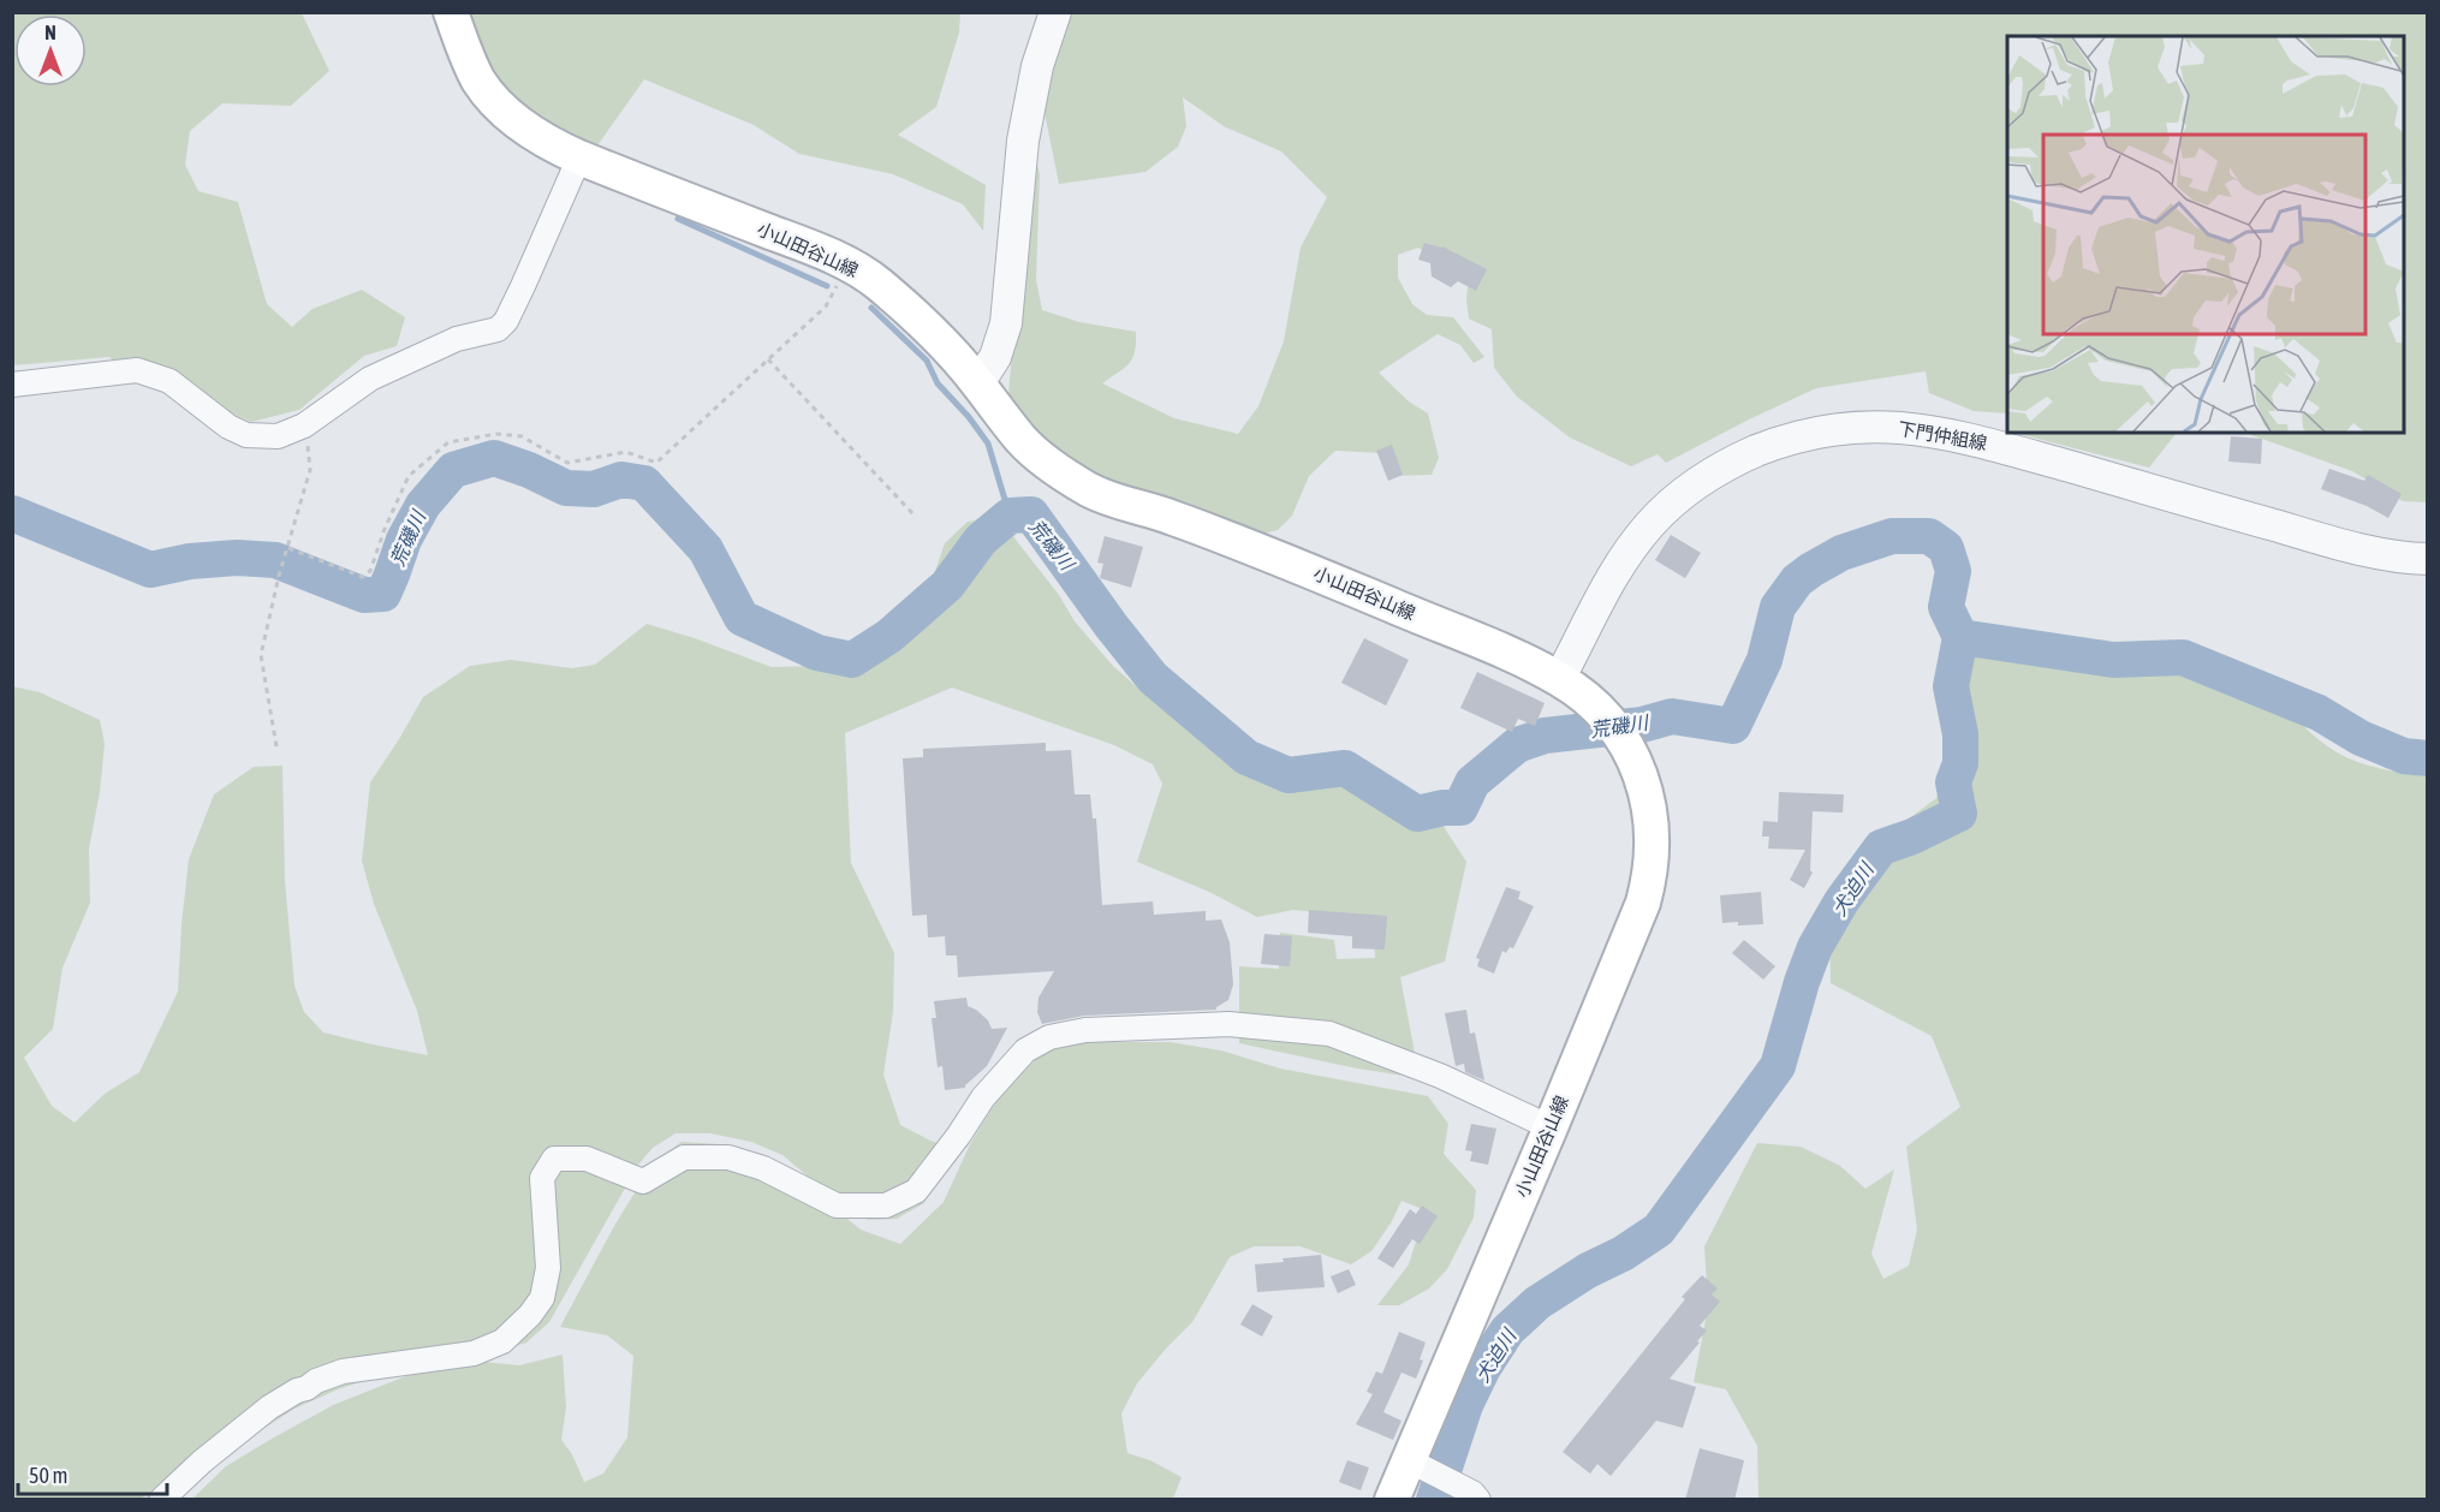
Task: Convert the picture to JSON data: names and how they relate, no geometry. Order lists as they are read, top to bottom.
{
  "streets": {
    "main road": ["小山田谷山線"],
    "street": ["下門仲組線"]
  },
  "crossings": [
    ["小山田谷山線", "下門仲組線"]
  ],
  "water": ["荒磯川", "犬迫川"],
  "scale_bar": "50 m",
  "north": "top"
}
